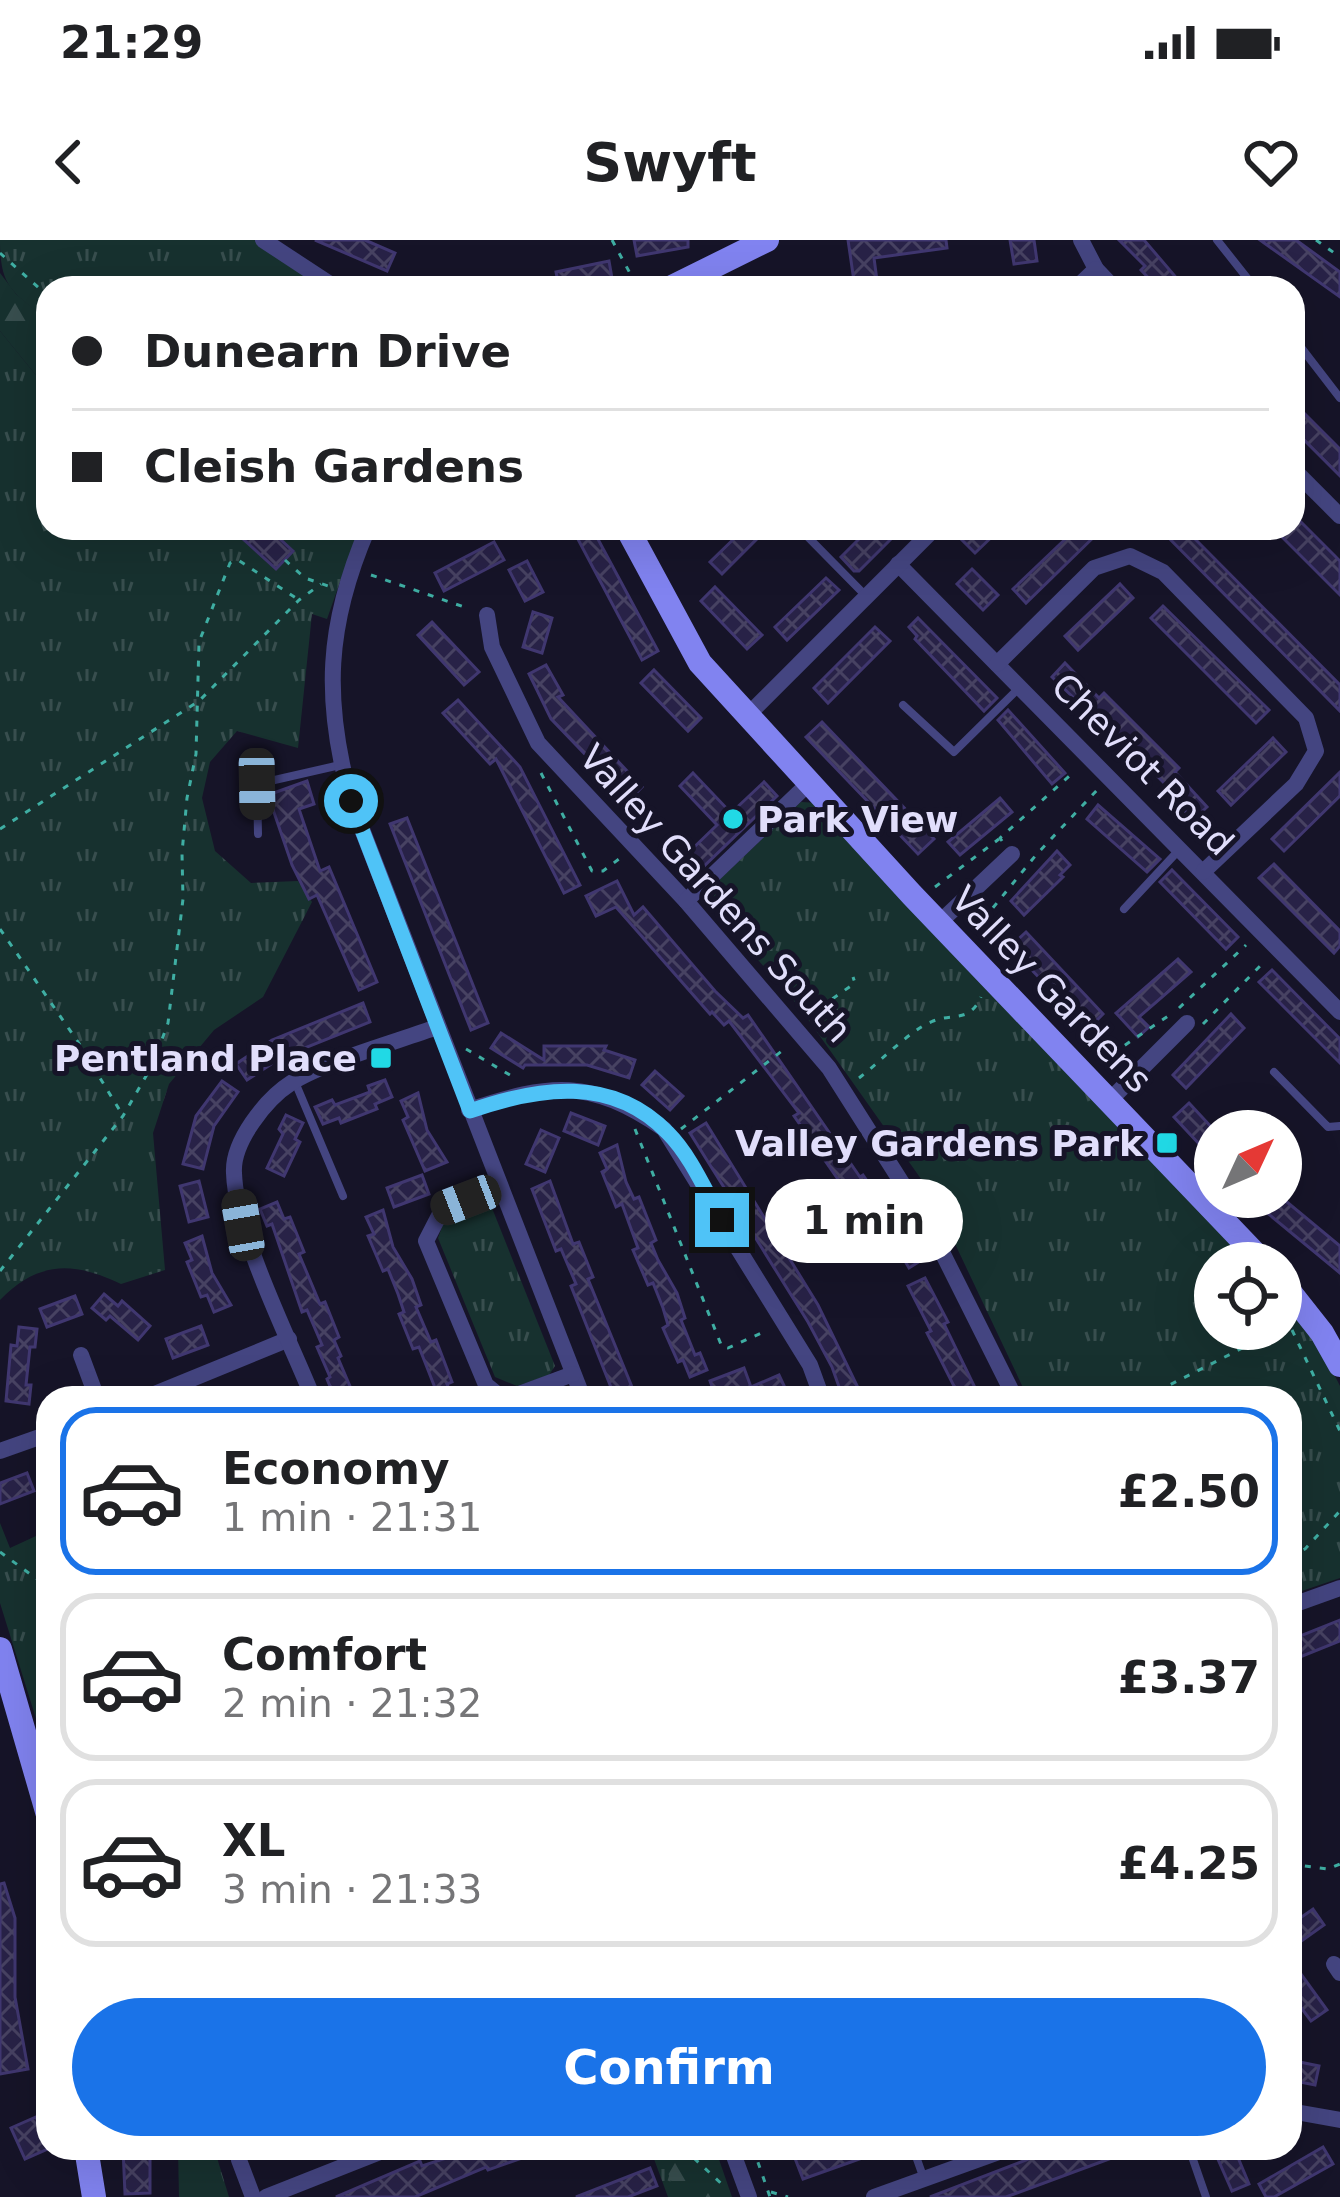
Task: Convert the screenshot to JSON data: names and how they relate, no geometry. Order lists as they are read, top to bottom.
{
  "streets": {
    "street": ["Cheviot Road", "Valley Gardens South", "Valley Gardens"]
  },
  "places": {
    "other": ["Park View"],
    "transit": ["Pentland Place", "Valley Gardens Park"]
  },
  "north": "top right",
  "page": {
    "status": "21:29",
    "header": "Swyft",
    "banner": ["Dunearn Drive", "Cleish Gardens"],
    "bubble": "1 min",
    "list": [
      {
        "name": "Economy",
        "note": "1 min · 21:31",
        "value": "£2.50"
      },
      {
        "name": "Comfort",
        "note": "2 min · 21:32",
        "value": "£3.37"
      },
      {
        "name": "XL",
        "note": "3 min · 21:33",
        "value": "£4.25"
      }
    ],
    "buttons": "Confirm"
  }
}
